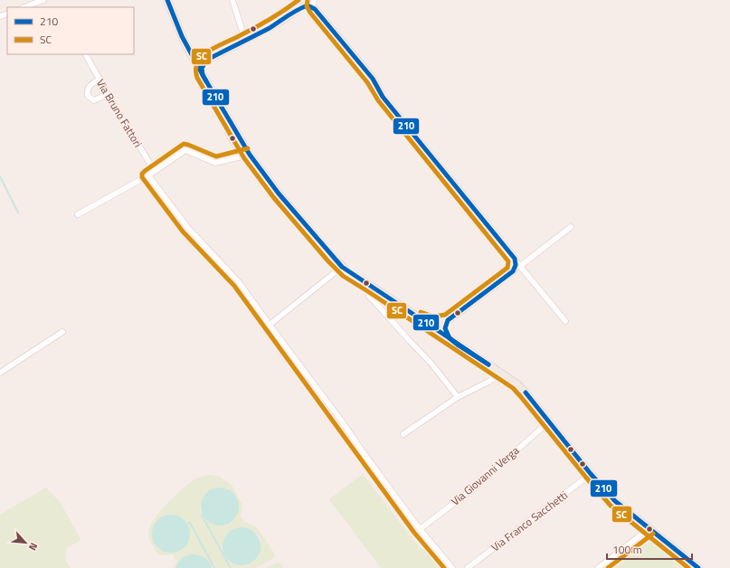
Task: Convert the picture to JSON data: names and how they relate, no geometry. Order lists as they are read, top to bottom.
{
  "streets": {
    "street": ["Via Bruno Fattori", "Via Giovanni Verga", "Via Franco Sacchetti"]
  },
  "lines": ["transit line 210", "transit line SC"],
  "legend": ["210", "SC"],
  "scale_bar": "100 m",
  "north": "bottom right"
}
